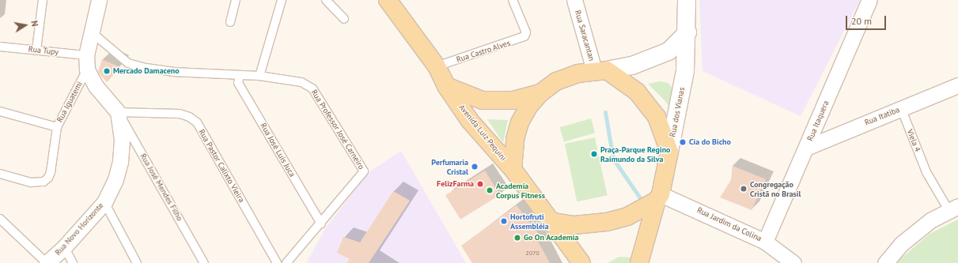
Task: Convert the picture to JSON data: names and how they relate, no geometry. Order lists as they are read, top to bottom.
{
  "streets": {
    "main road": ["Rua dos Vianas", "Avenida Luiz Pequini"],
    "street": [
      "Rua Saracantan",
      "Rua Itatiba",
      "Rua Itaquera",
      "Rua Jardim da Colina",
      "Rua Novo Horizonte"
    ],
    "lane": [
      "Rua Tupy",
      "Rua Castro Alves",
      "Rua Iguatemi",
      "Rua Professor José Carneiro",
      "Viela 4",
      "Rua José Luis Juca",
      "Rua Pastor Calixto Vieira",
      "Rua José Mendes Filho"
    ]
  },
  "crossings": [
    ["Rua Tupy", "Rua Iguatemi"],
    ["Rua Castro Alves", "Avenida Luiz Pequini"],
    ["Rua dos Vianas", "Rua Jardim da Colina"],
    ["Rua Itatiba", "Rua Itaquera"],
    ["Rua Itatiba", "Viela 4"],
    ["Rua Itaquera", "Rua Jardim da Colina"],
    ["Rua Professor José Carneiro", "Rua José Luis Juca"],
    ["Rua Pastor Calixto Vieira", "Rua José Mendes Filho"],
    ["Rua Pastor Calixto Vieira", "Rua Novo Horizonte"],
    ["Rua José Mendes Filho", "Rua Novo Horizonte"]
  ],
  "places": [
    "Mercado Damaceno",
    "Cia do Bicho",
    "Praça-Parque Regino Raimundo da Silva",
    "Perfumaria Cristal",
    "FelizFarma",
    "Congregação Cristã no Brasil",
    "Academia Corpus Fitness",
    "Hortofruti Assembléia",
    "Go On Academia"
  ],
  "house_numbers": ["2070"],
  "scale_bar": "20 m",
  "north": "right"
}
